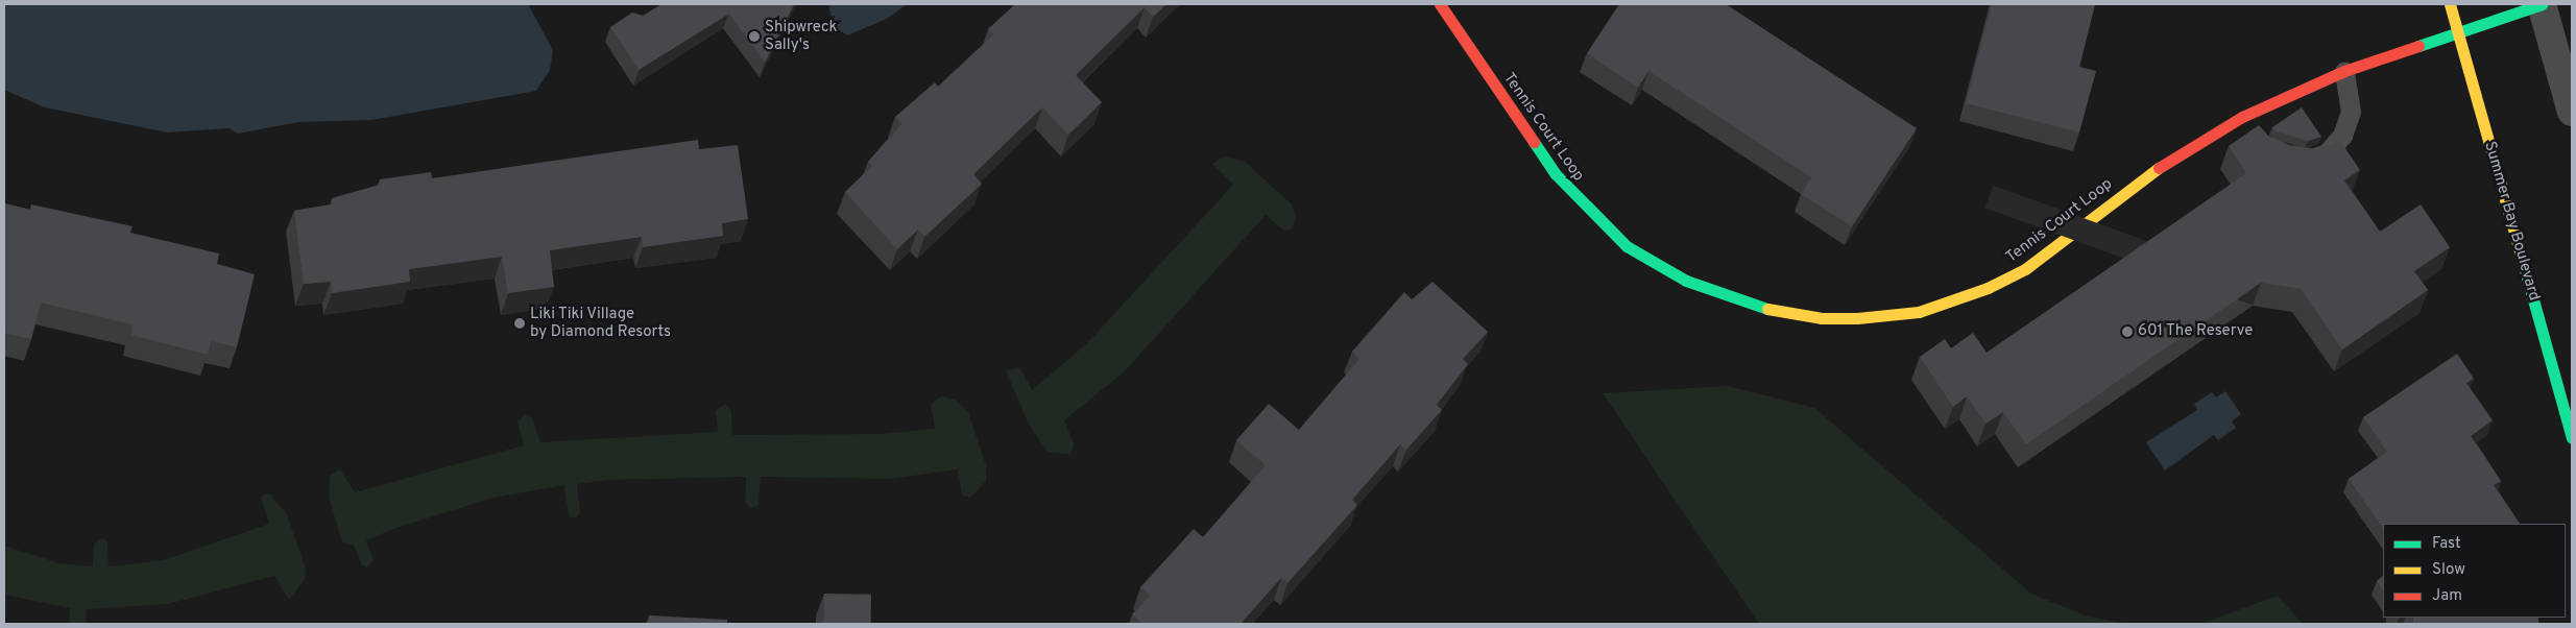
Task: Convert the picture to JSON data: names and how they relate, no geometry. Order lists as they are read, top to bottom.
{
  "streets": {
    "street": ["Tennis Court Loop", "Summer Bay Boulevard"]
  },
  "crossings": [
    ["Tennis Court Loop", "Summer Bay Boulevard"]
  ],
  "places": ["Shipwreck Sally's", "Liki Tiki Village by Diamond Resorts", "601 The Reserve"],
  "legend": ["Fast", "Slow", "Jam"]
}
